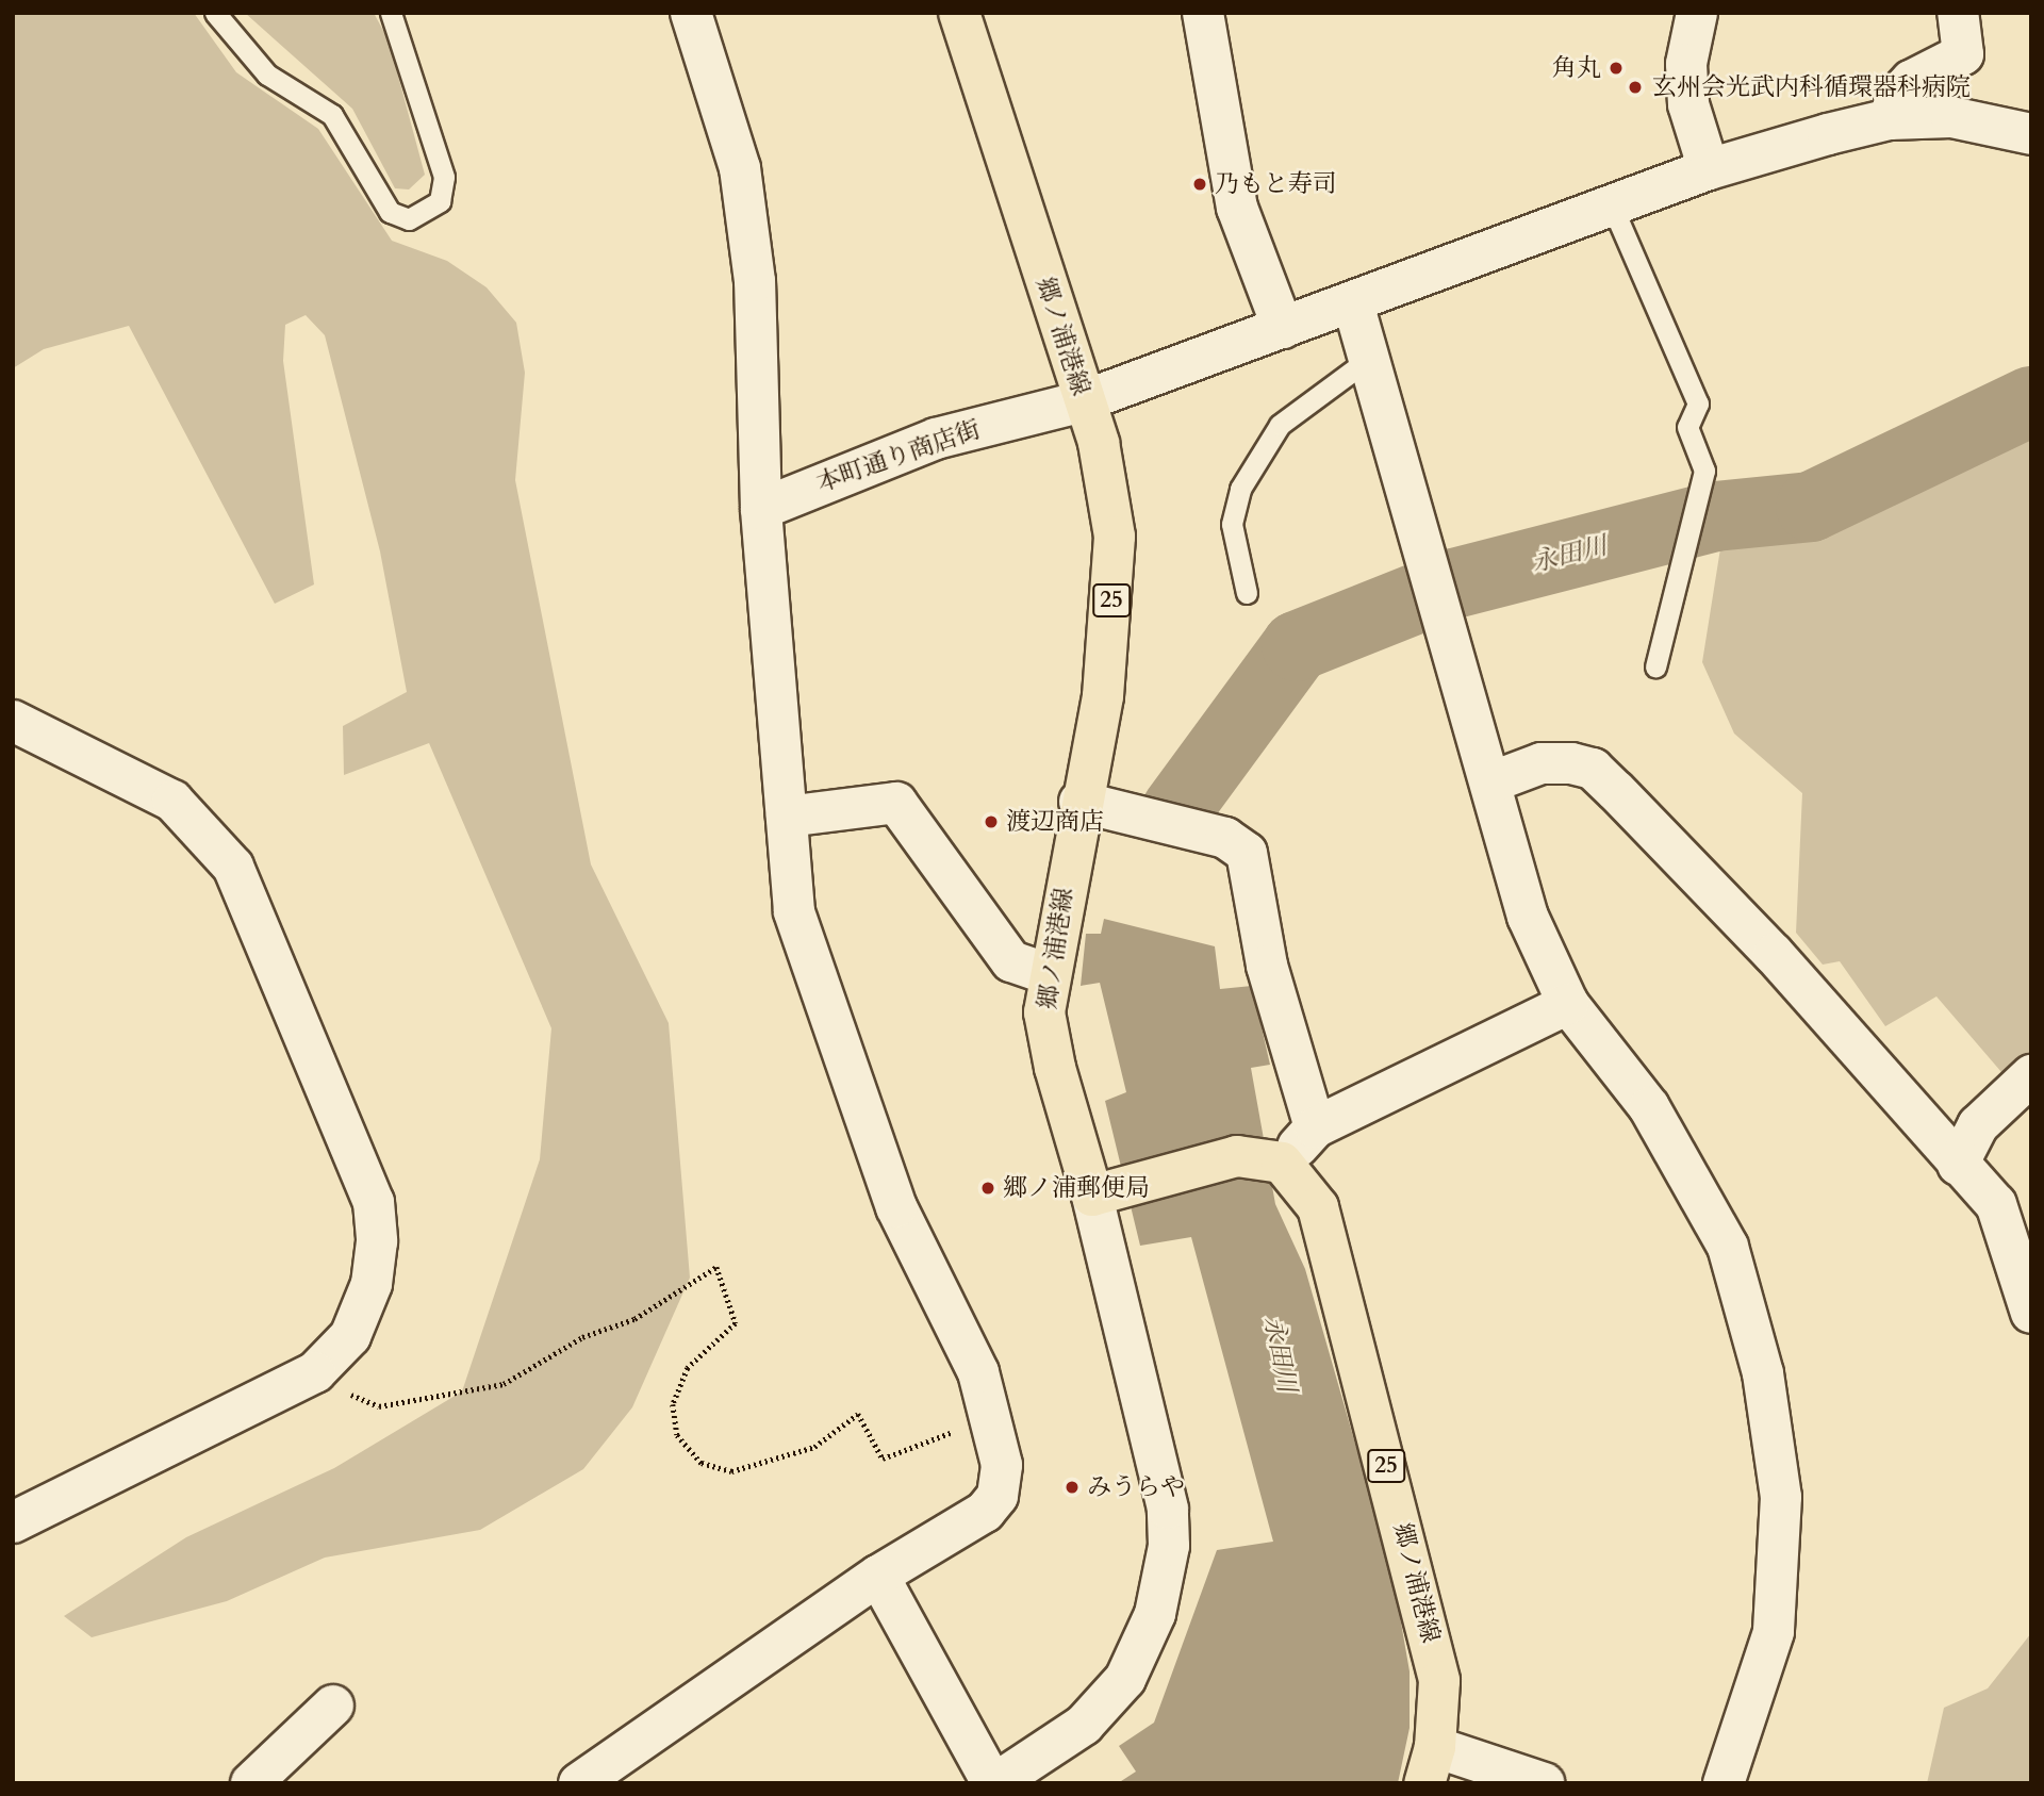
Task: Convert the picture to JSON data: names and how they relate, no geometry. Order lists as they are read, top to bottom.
{
  "streets": {
    "main road": ["郷ノ浦港線", "25"],
    "street": ["本町通り商店街"]
  },
  "crossings": [
    ["郷ノ浦港線", "本町通り商店街"]
  ],
  "water": ["永田川"],
  "places": [
    "角丸",
    "玄州会光武内科循環器科病院",
    "乃もと寿司",
    "渡辺商店",
    "郷ノ浦郵便局",
    "みうらや"
  ]
}
